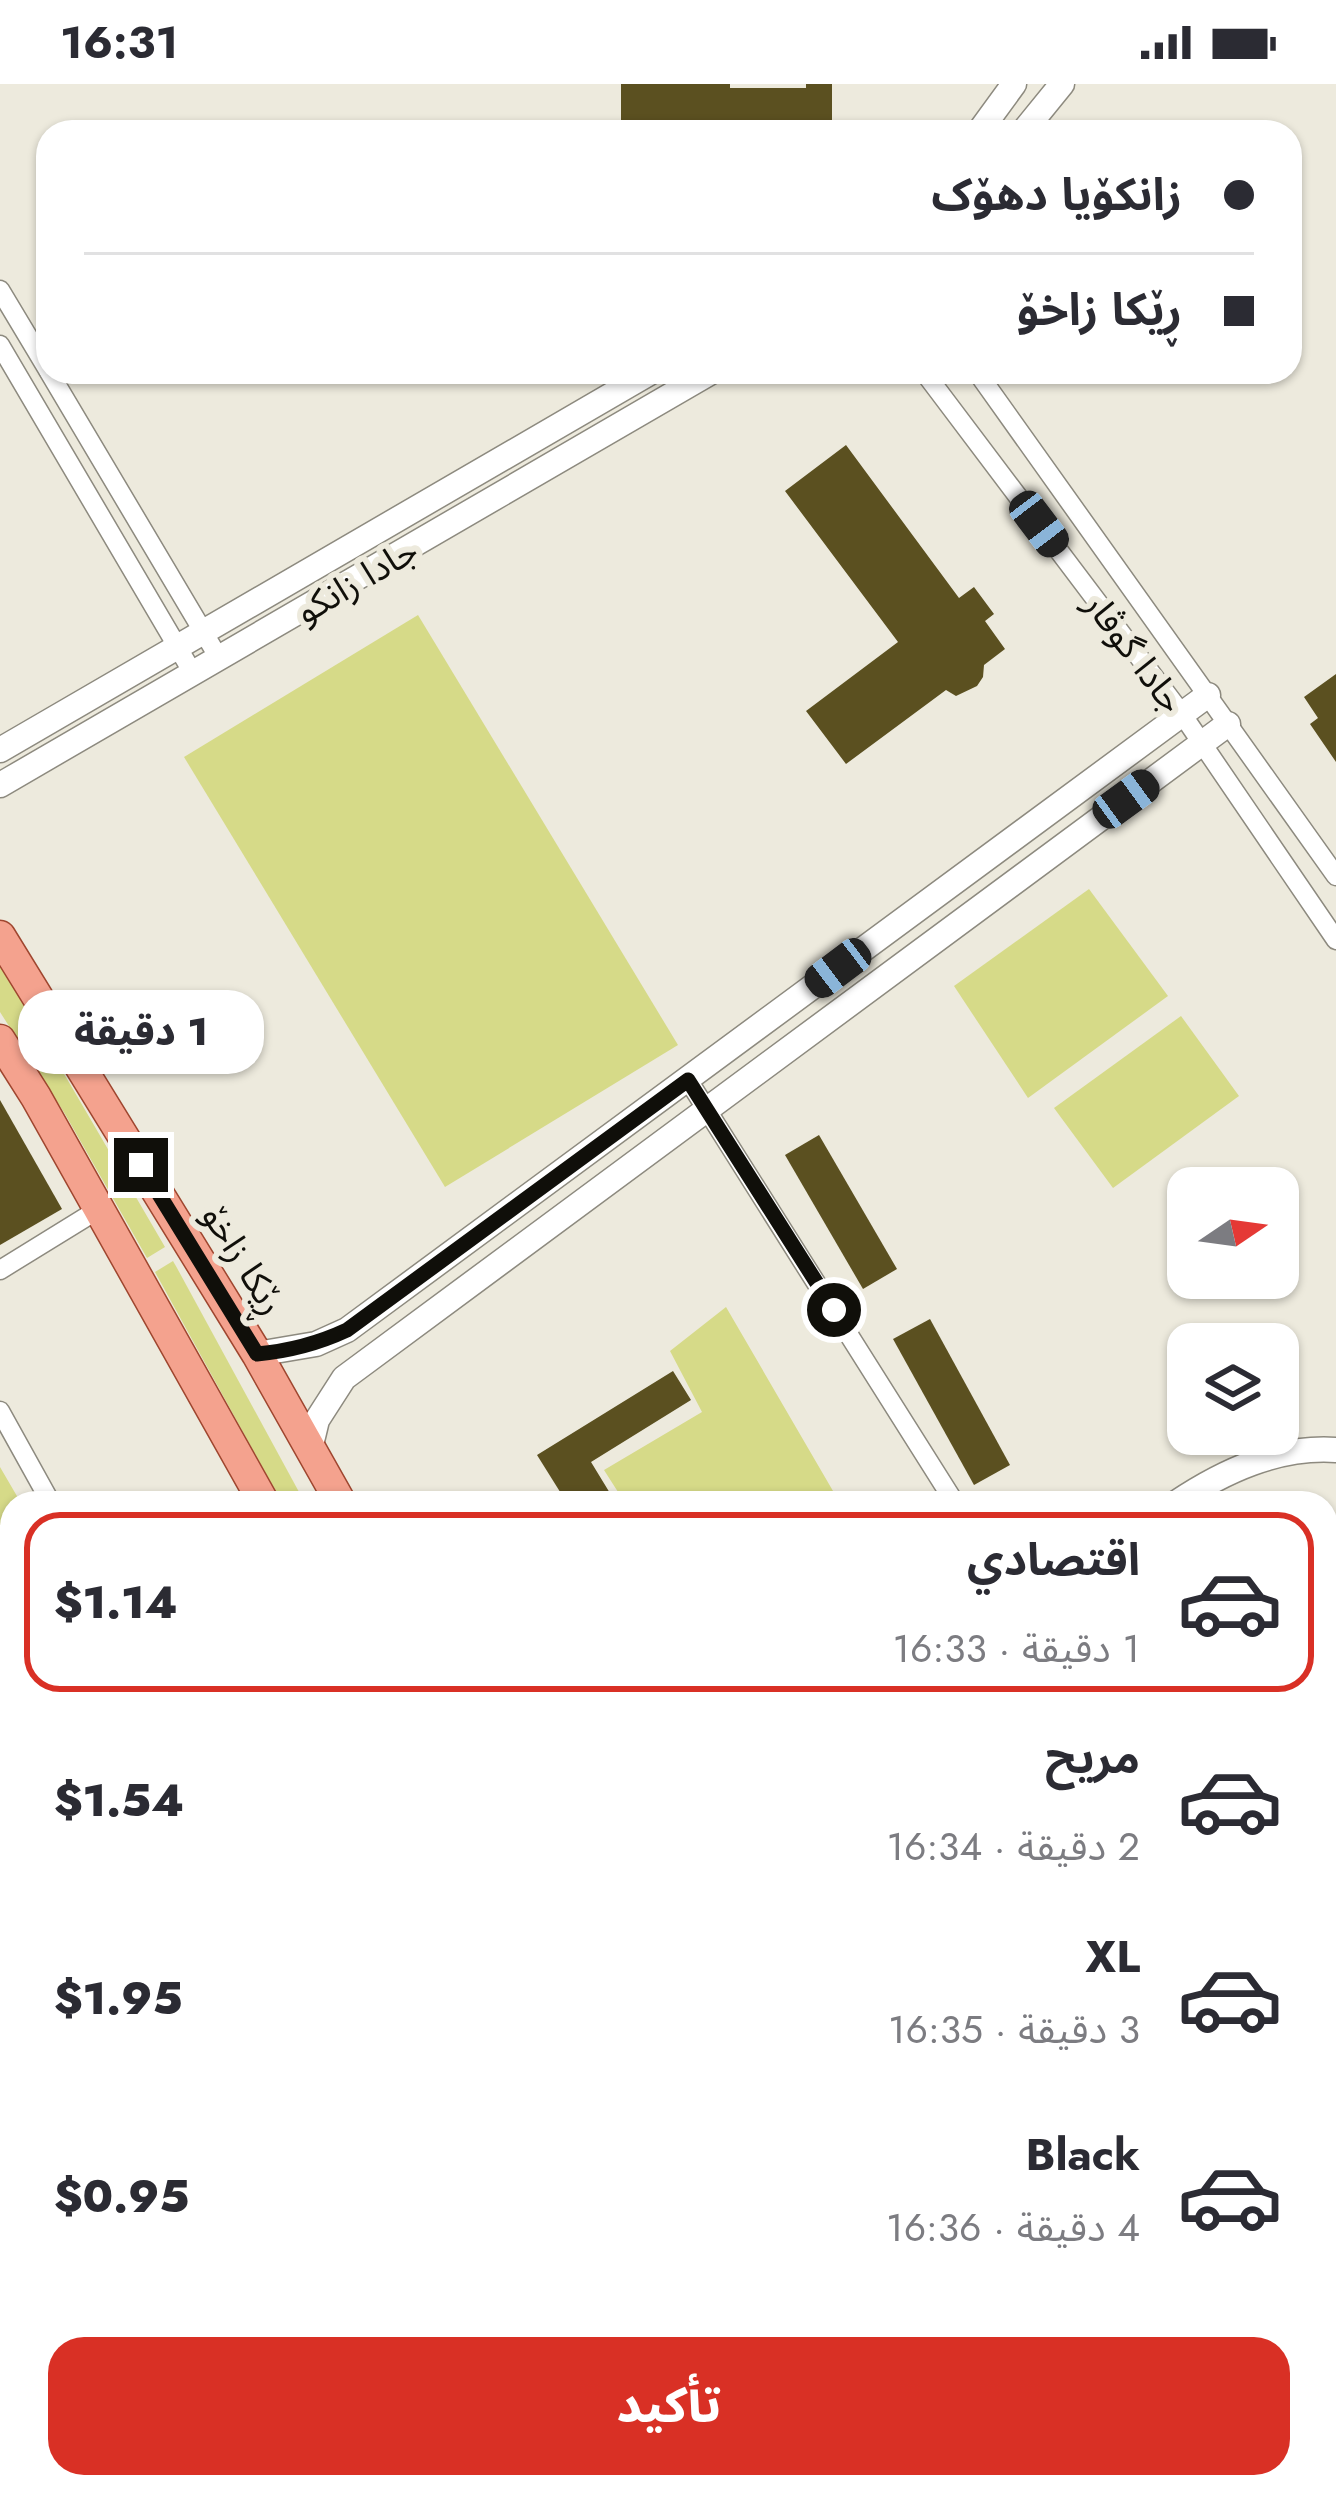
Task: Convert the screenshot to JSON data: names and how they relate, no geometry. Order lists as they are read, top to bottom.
{
  "streets": {
    "main road": ["ڕێکا زاخۆ"],
    "street": ["جادا زانکو", "جادا گوڤار"]
  },
  "north": "right",
  "page": {
    "status": "16:31",
    "banner": ["زانکۆیا دهۆک", "ڕێکا زاخۆ"],
    "bubble": "1 دقيقة",
    "list": [
      {
        "name": "اقتصادي",
        "note": "1 دقيقة · 16:33",
        "value": "$1.14"
      },
      {
        "name": "مريح",
        "note": "2 دقيقة · 16:34",
        "value": "$1.54"
      },
      {
        "name": "XL",
        "note": "3 دقيقة · 16:35",
        "value": "$1.95"
      },
      {
        "name": "Black",
        "note": "4 دقيقة · 16:36",
        "value": "$0.95"
      }
    ],
    "buttons": "تأكيد"
  }
}
